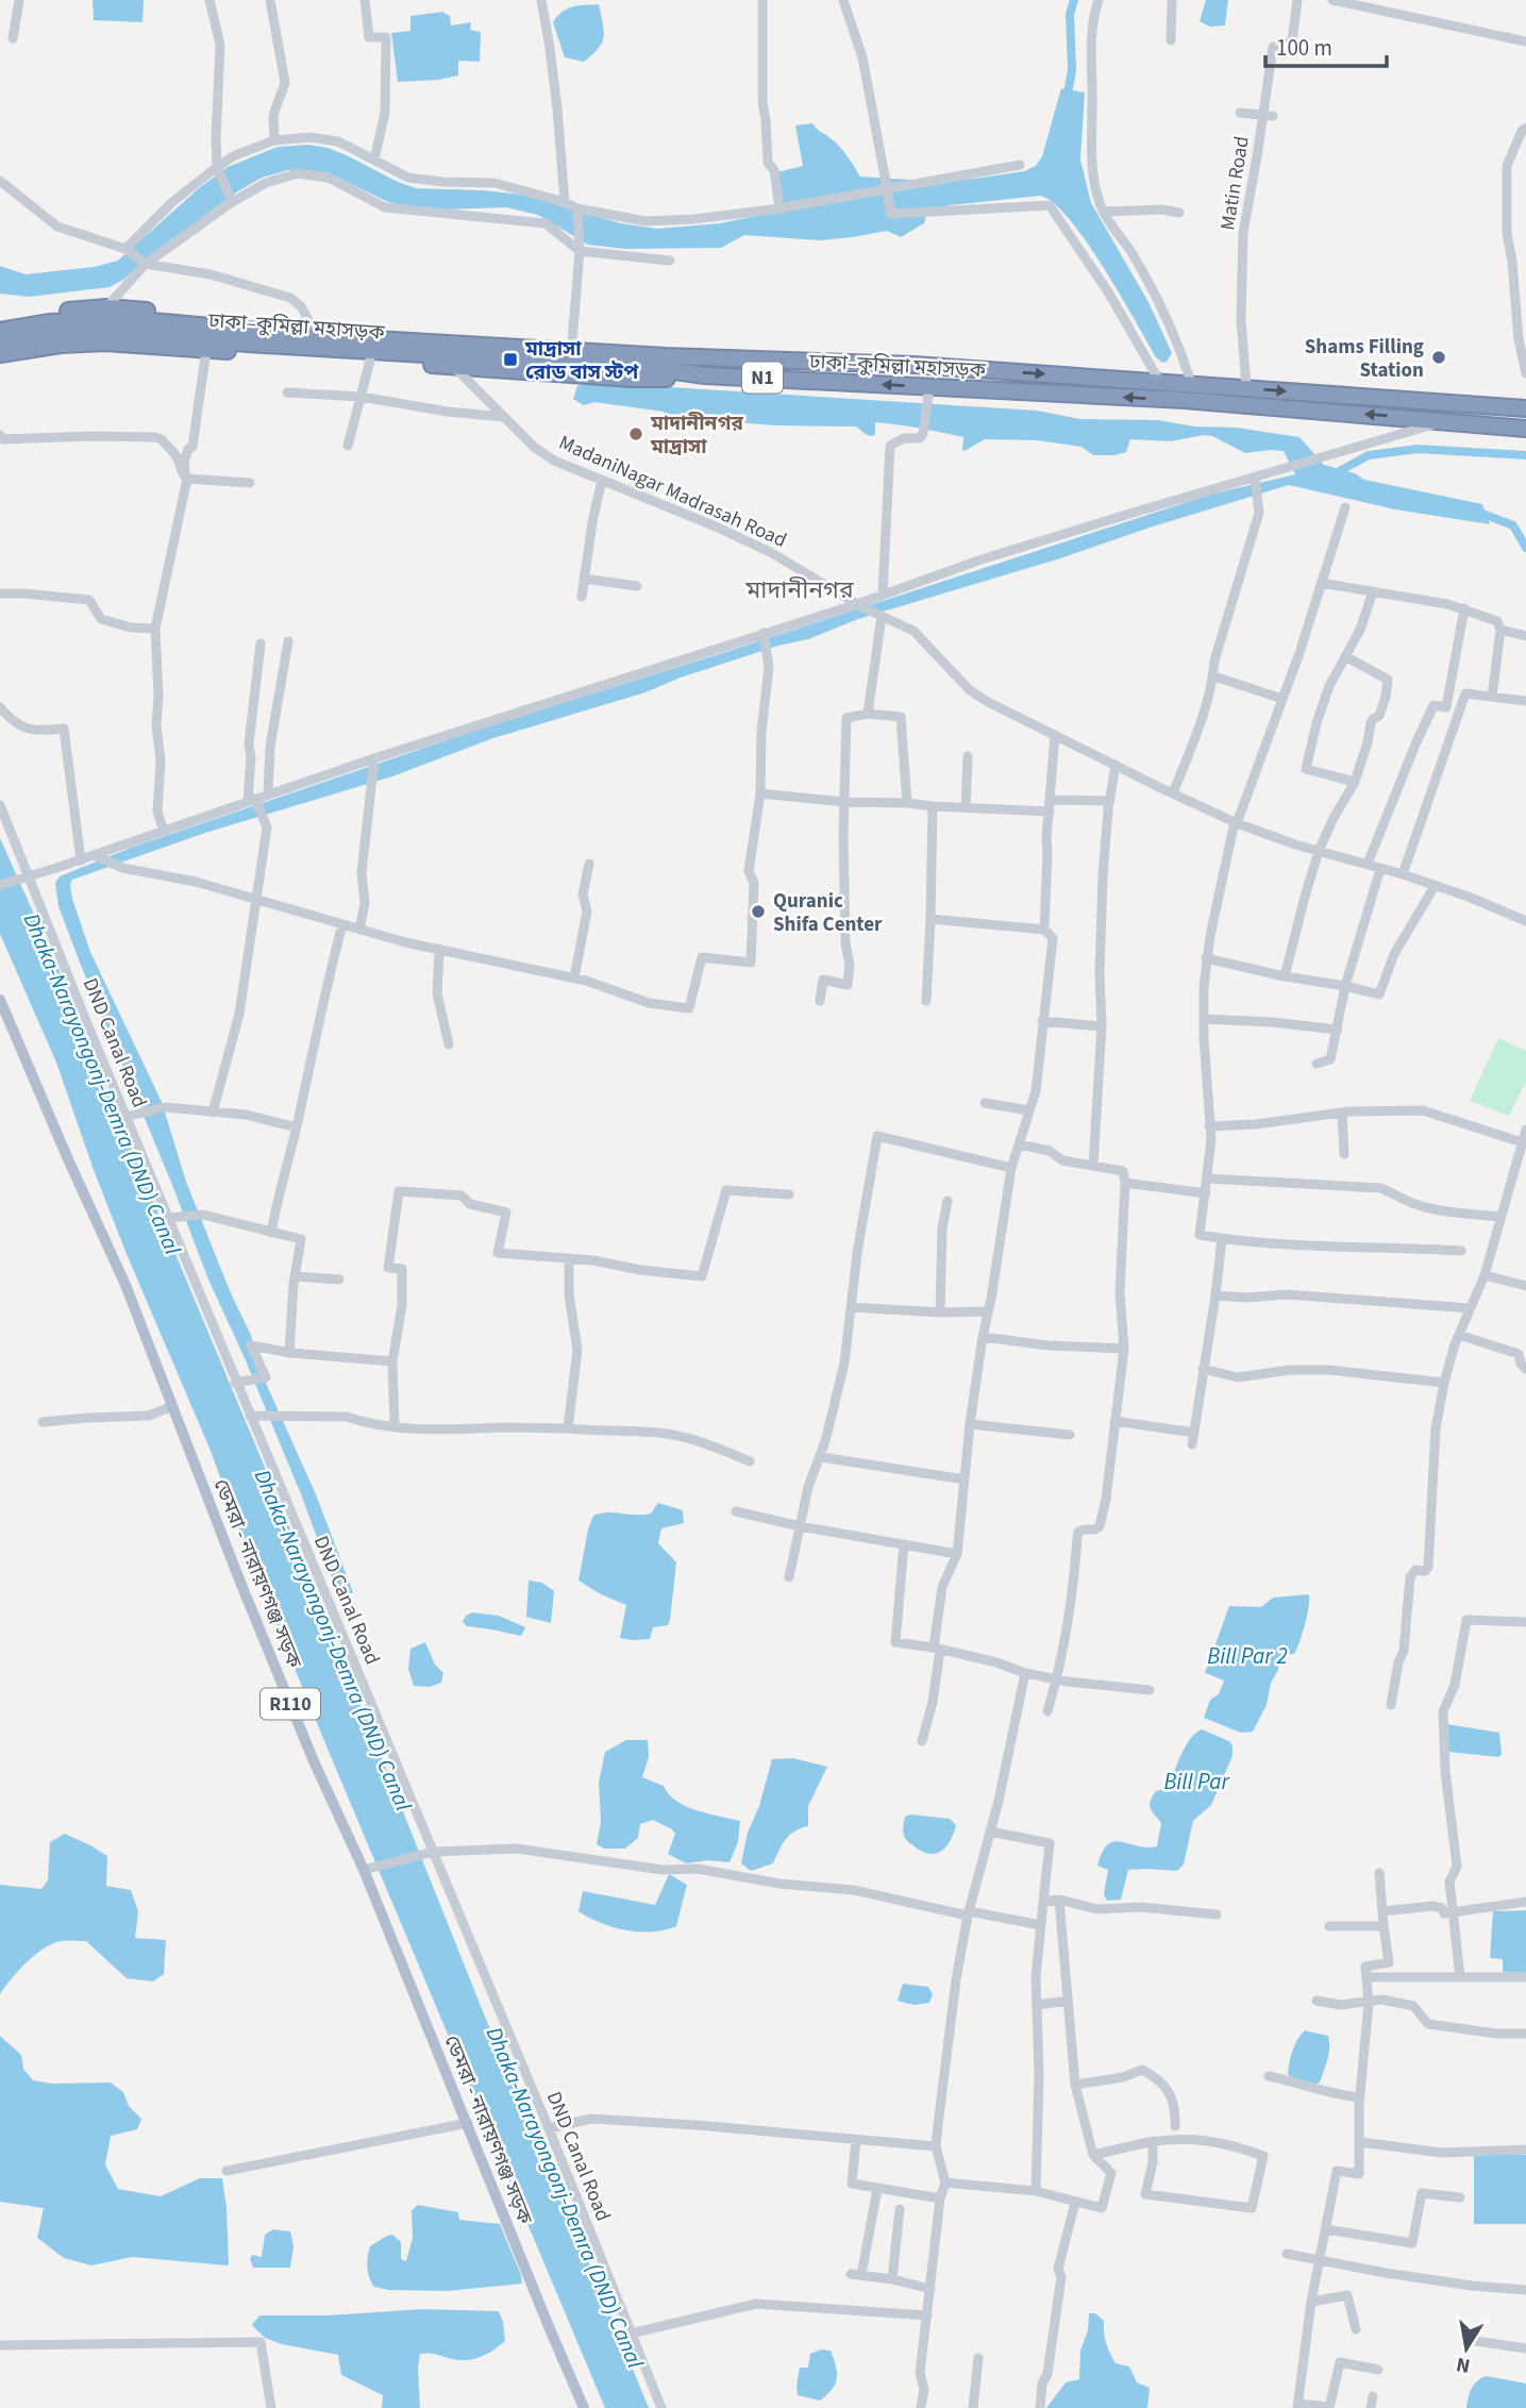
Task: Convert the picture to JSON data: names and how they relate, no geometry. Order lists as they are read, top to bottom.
{
  "streets": {
    "highway": ["ঢাকা–কুমিল্লা মহাসড়ক", "N1"],
    "main road": ["ডেমরা - নারায়ণগঞ্জ সড়ক", "R110"],
    "street": ["Matin Road", "MadaniNagar Madrasah Road", "DND Canal Road"]
  },
  "crossings": [
    ["Matin Road", "ঢাকা–কুমিল্লা মহাসড়ক"]
  ],
  "districts": ["মাদানীনগর"],
  "water": ["Dhaka-Narayongonj-Demra (DND) Canal", "Bill Par 2", "Bill Par"],
  "places": {
    "other": ["Shams Filling Station", "মাদানীনগর মাদ্রাসা", "Quranic Shifa Center"],
    "transit": ["মাদ্রাসা রোড বাস স্টপ"]
  },
  "scale_bar": "100 m",
  "north": "bottom"
}
